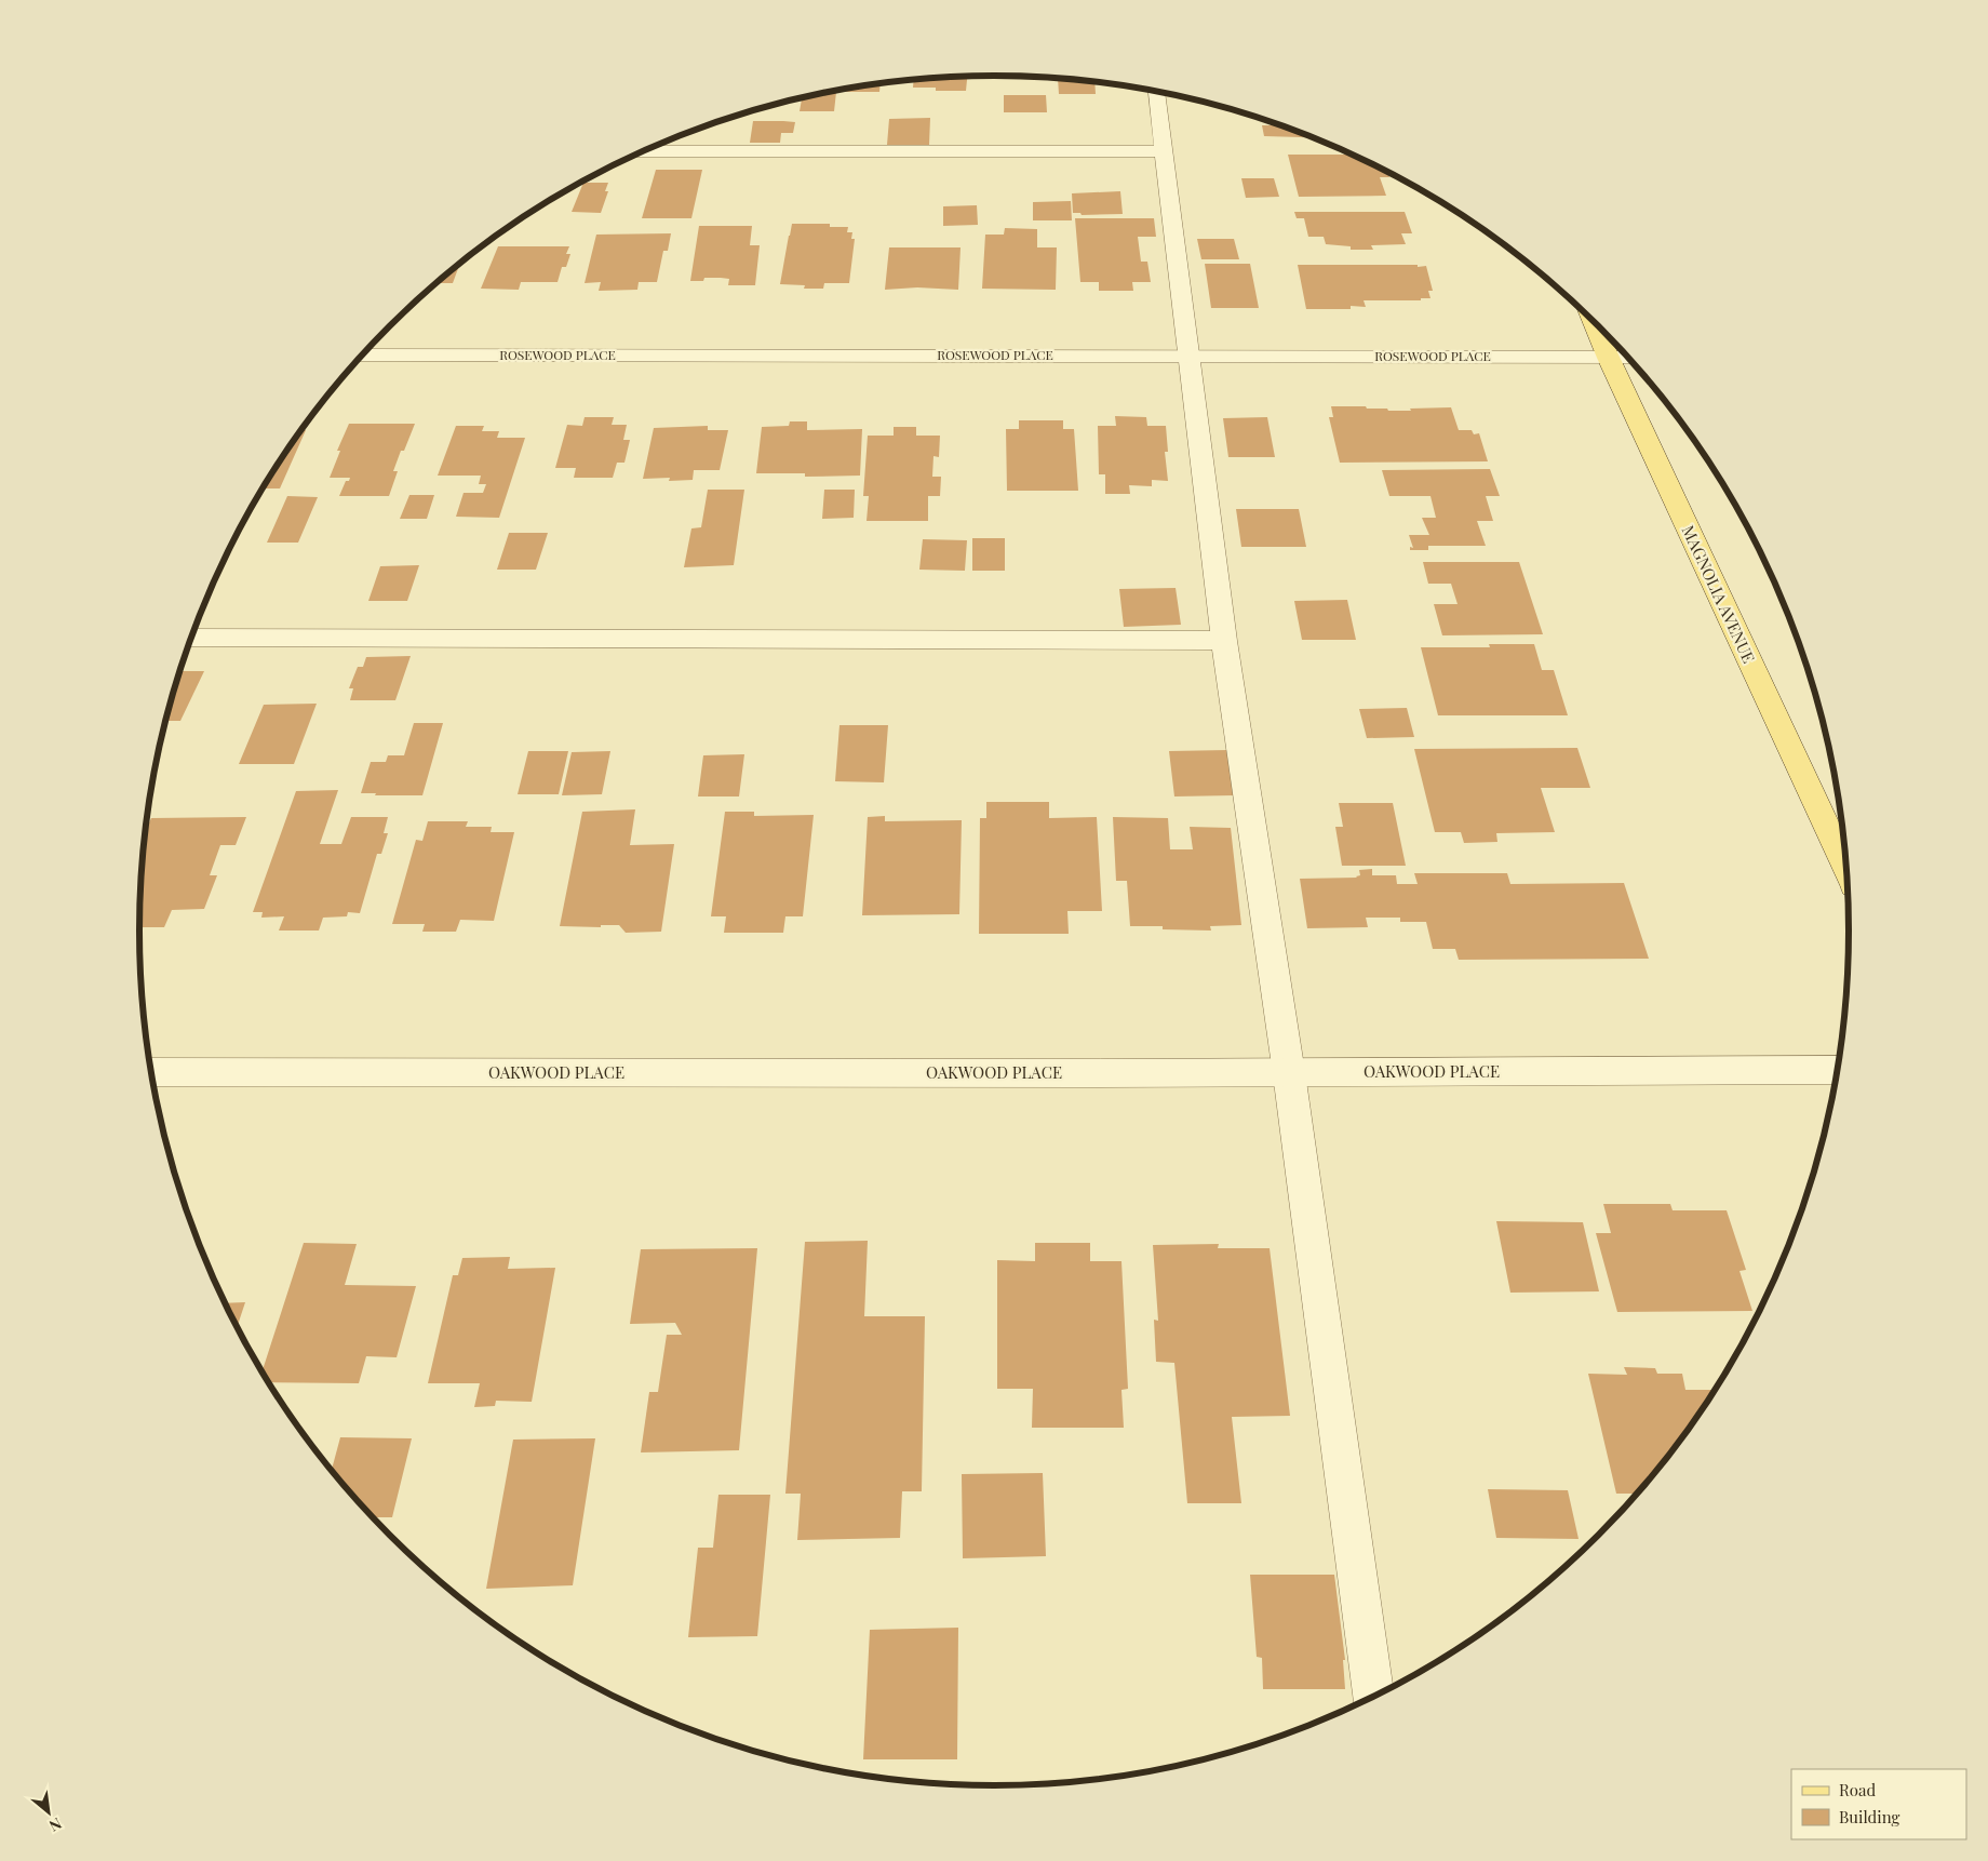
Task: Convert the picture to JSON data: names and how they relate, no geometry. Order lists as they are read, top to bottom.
{
  "streets": {
    "main road": ["MAGNOLIA AVENUE"],
    "street": ["ROSEWOOD PLACE", "OAKWOOD PLACE"]
  },
  "crossings": [
    ["ROSEWOOD PLACE", "MAGNOLIA AVENUE"]
  ],
  "legend": ["Road", "Building"],
  "north": "bottom right"
}
